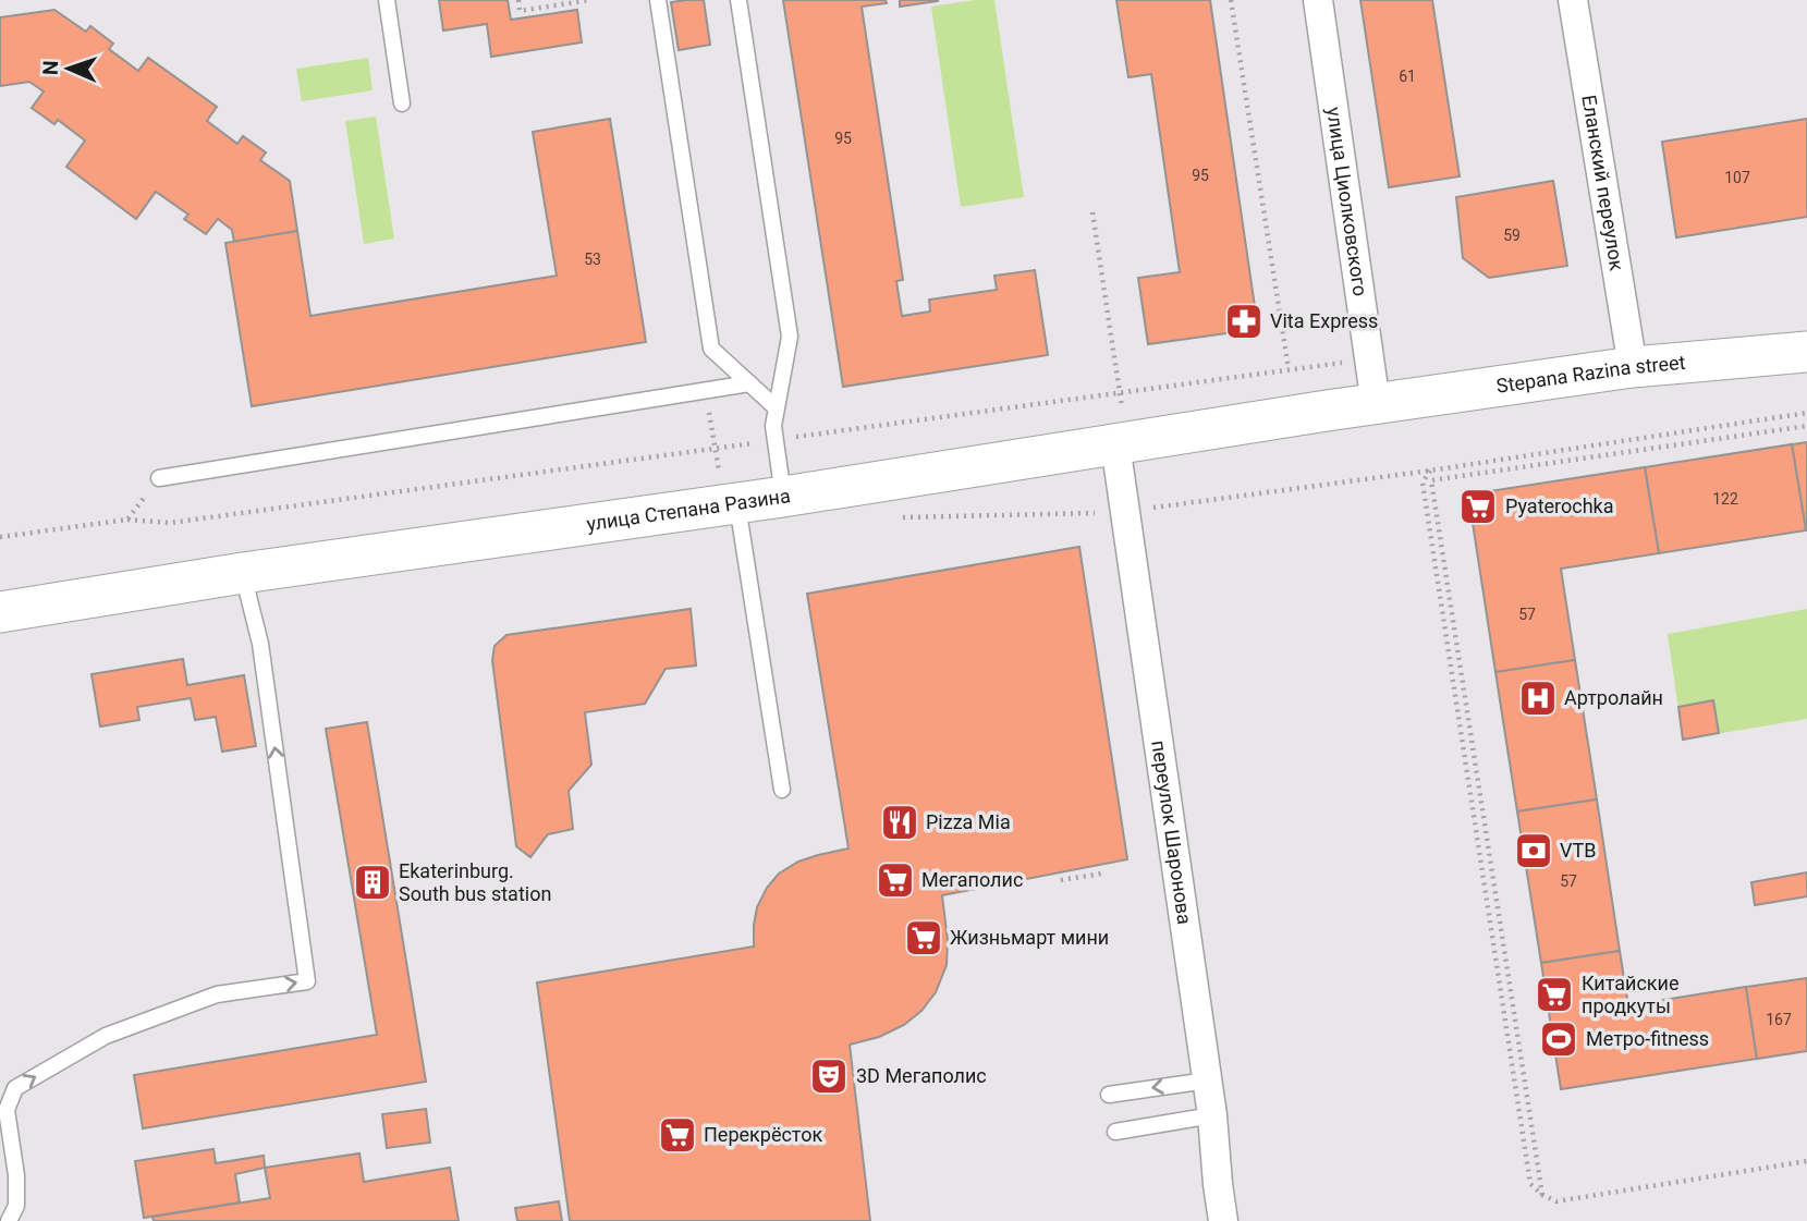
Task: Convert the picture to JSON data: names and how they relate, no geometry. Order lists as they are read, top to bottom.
{
  "streets": {
    "street": [
      "Еланский переулок",
      "улица Циолковского",
      "Stepana Razina street",
      "улица Степана Разина",
      "переулок Шаронова"
    ]
  },
  "crossings": [
    ["Еланский переулок", "Stepana Razina street"],
    ["улица Циолковского", "Stepana Razina street"],
    ["улица Циолковского", "улица Степана Разина"],
    ["Stepana Razina street", "улица Степана Разина"],
    ["улица Степана Разина", "переулок Шаронова"]
  ],
  "places": {
    "pharmacy": ["Vita Express"],
    "supermarket": [
      "Pyaterochka",
      "Мегаполис",
      "Жизньмарт мини",
      "Китайские продкуты",
      "Перекрёсток"
    ],
    "hospital": ["Артролайн"],
    "restaurant": ["Pizza Mia"],
    "bank": ["VTB"],
    "building": ["Ekaterinburg. South bus station"],
    "sports": ["Метро-fitness"],
    "theatre": ["3D Мегаполис"]
  },
  "house_numbers": [
    "61",
    "95",
    "95",
    "107",
    "59",
    "53",
    "122",
    "57",
    "57",
    "167"
  ],
  "north": "left"
}
